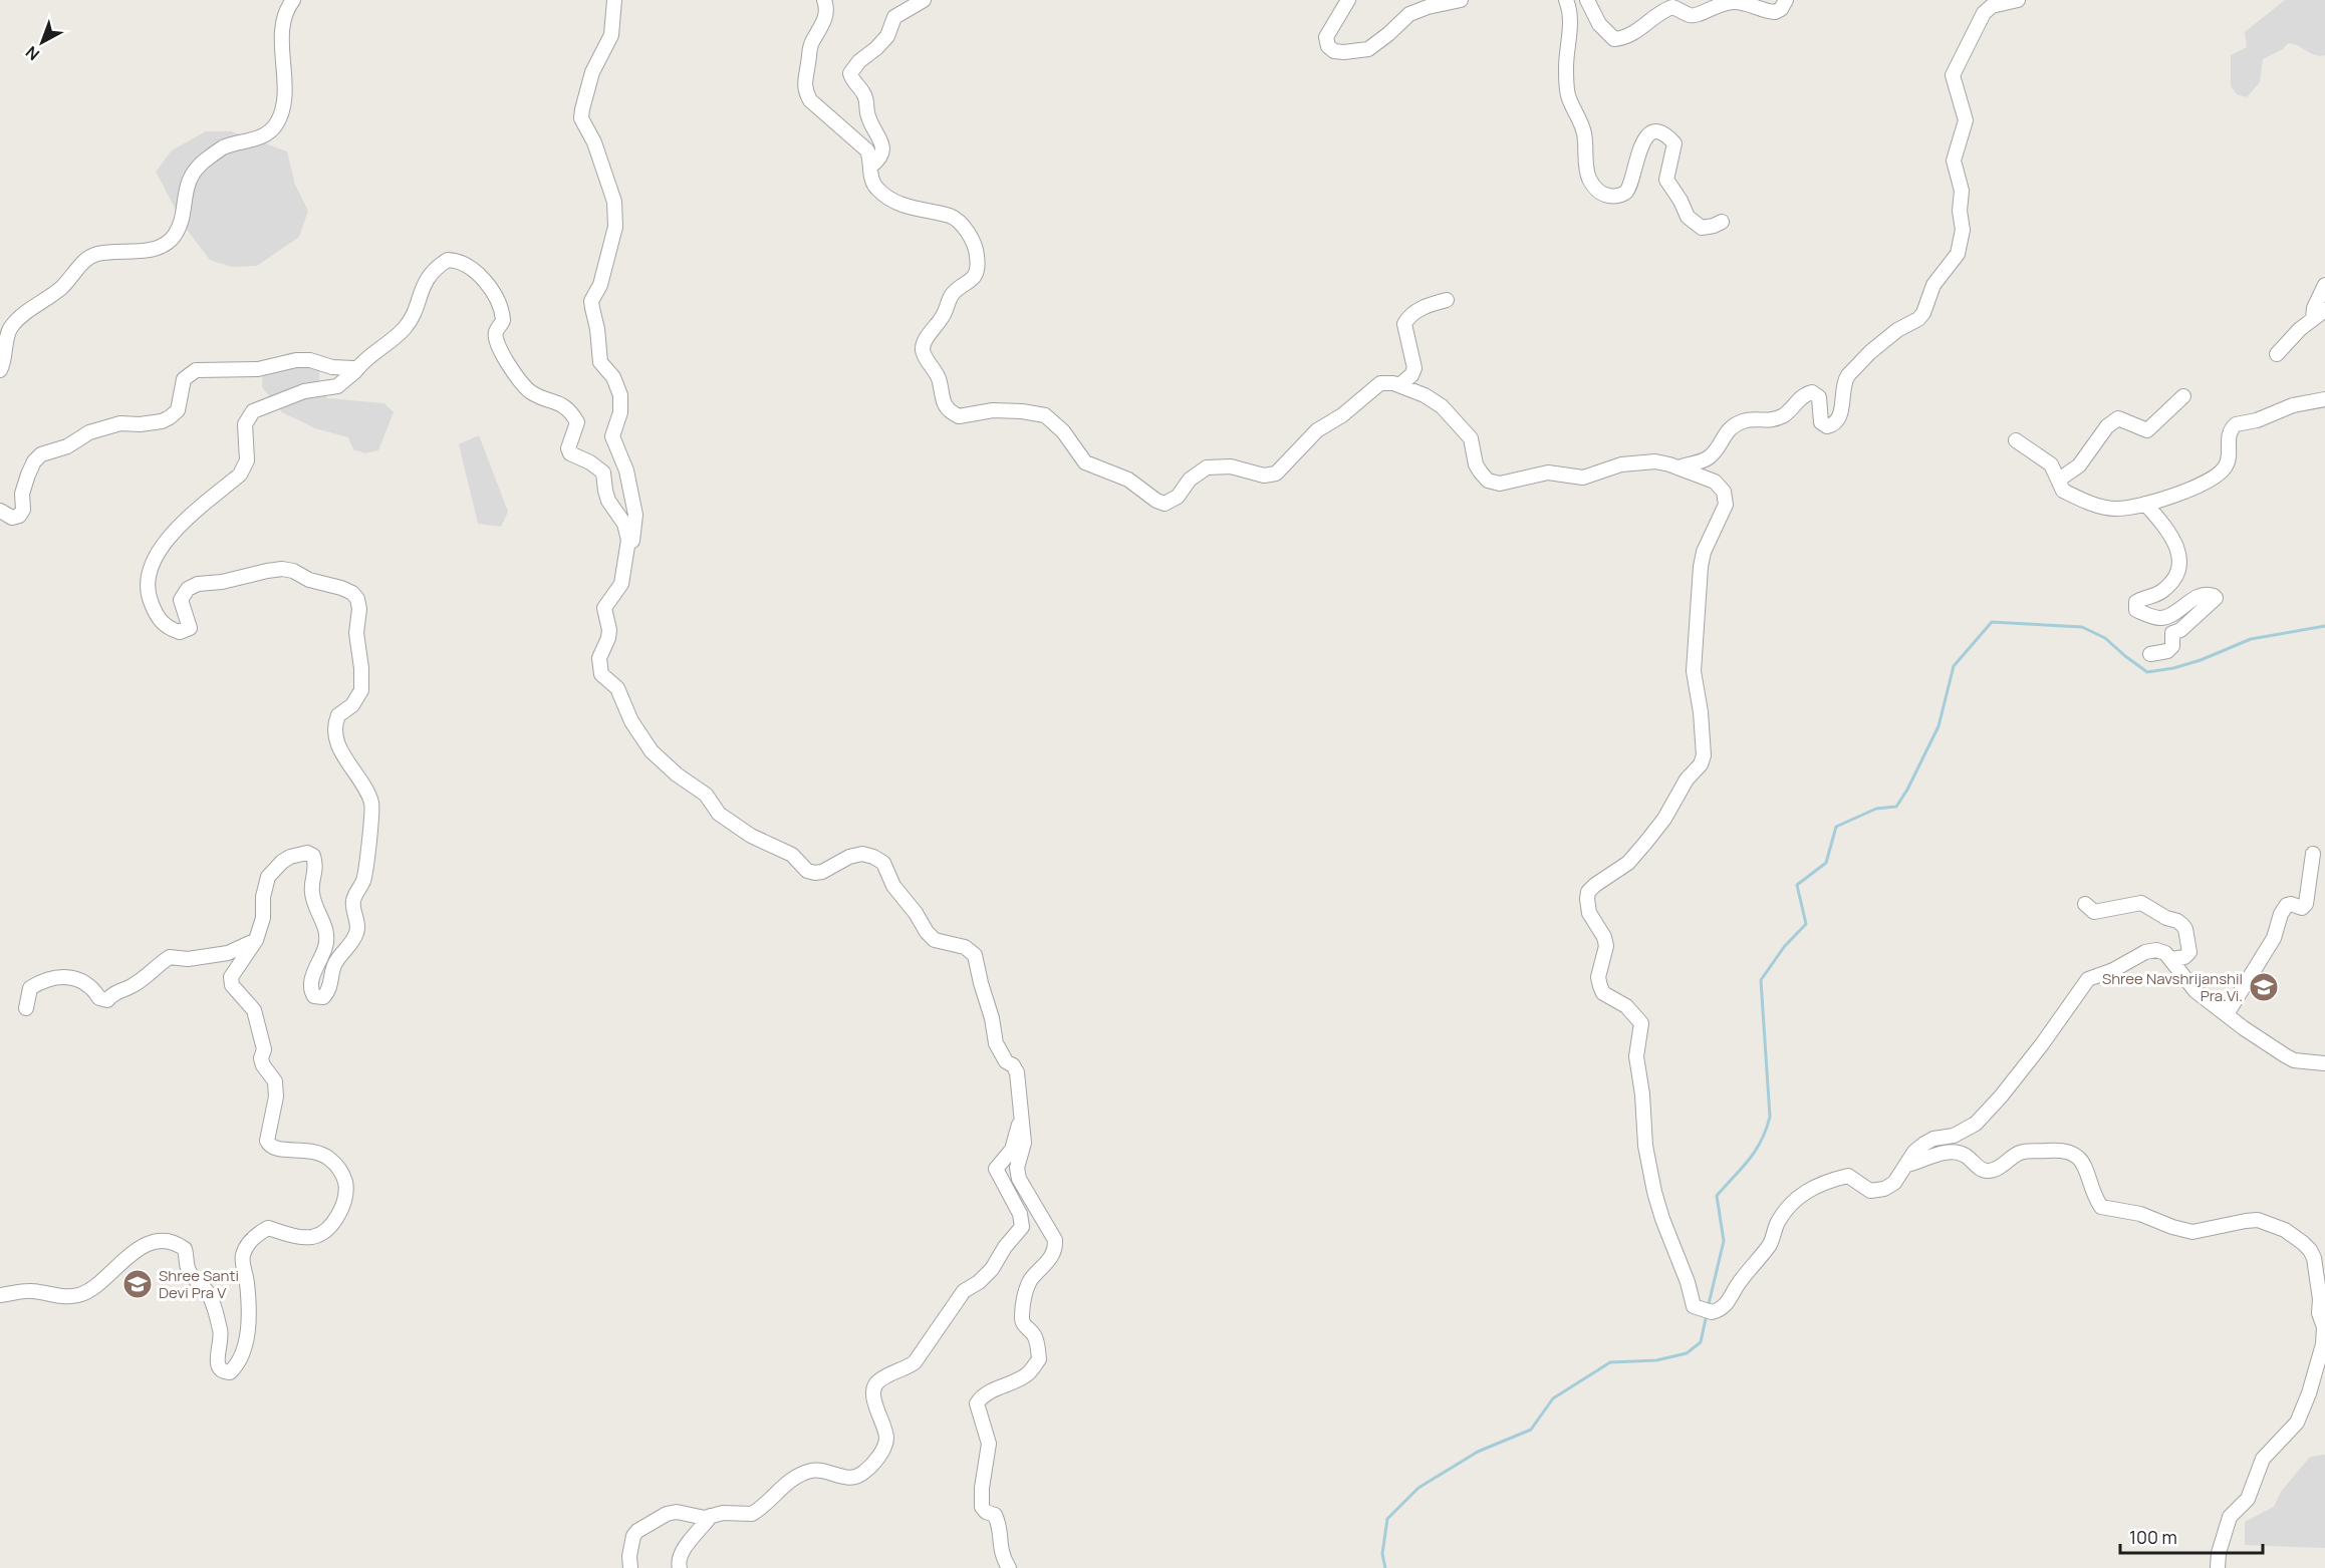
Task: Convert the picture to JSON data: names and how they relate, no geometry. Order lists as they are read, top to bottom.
{
  "places": {
    "school or university": ["Shree Navshrijanshil Pra.Vi.", "Shree Santi Devi Pra V"]
  },
  "scale_bar": "100 m",
  "north": "bottom left"
}
